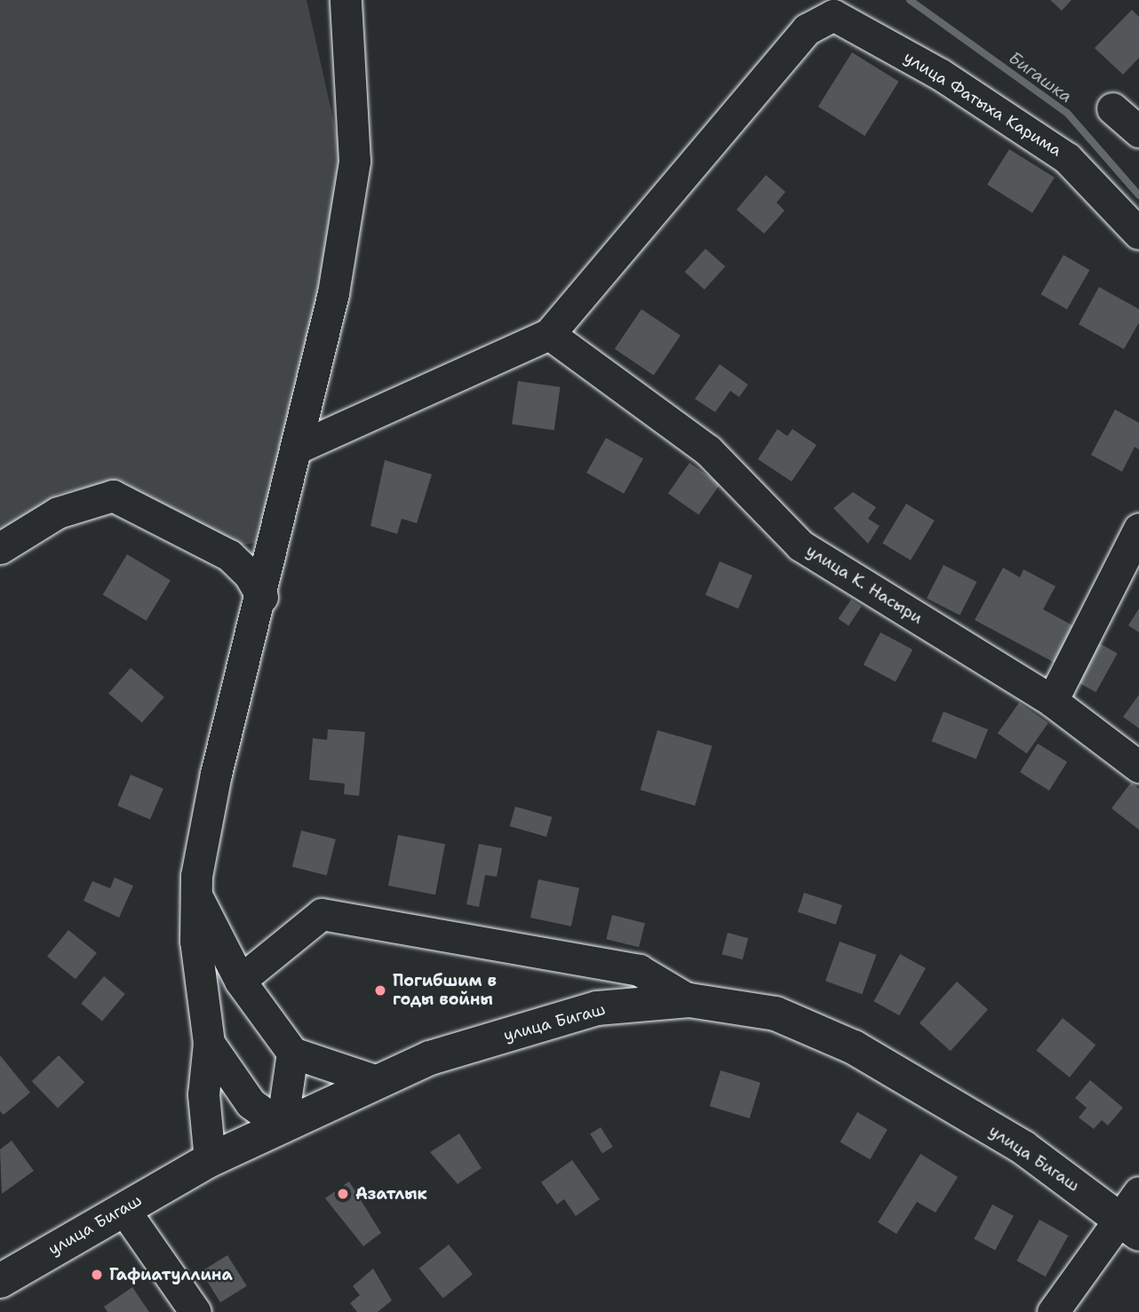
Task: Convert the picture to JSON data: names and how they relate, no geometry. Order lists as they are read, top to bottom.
{
  "streets": {
    "main road": ["улица Бигаш"],
    "street": ["улица Фатыха Карима", "улица К. Насыри"]
  },
  "crossings": [
    ["улица Фатыха Карима", "улица К. Насыри"]
  ],
  "water": ["Бигашка"],
  "places": ["Погибшим в годы войны", "Азатлык", "Гафиатуллина"]
}
